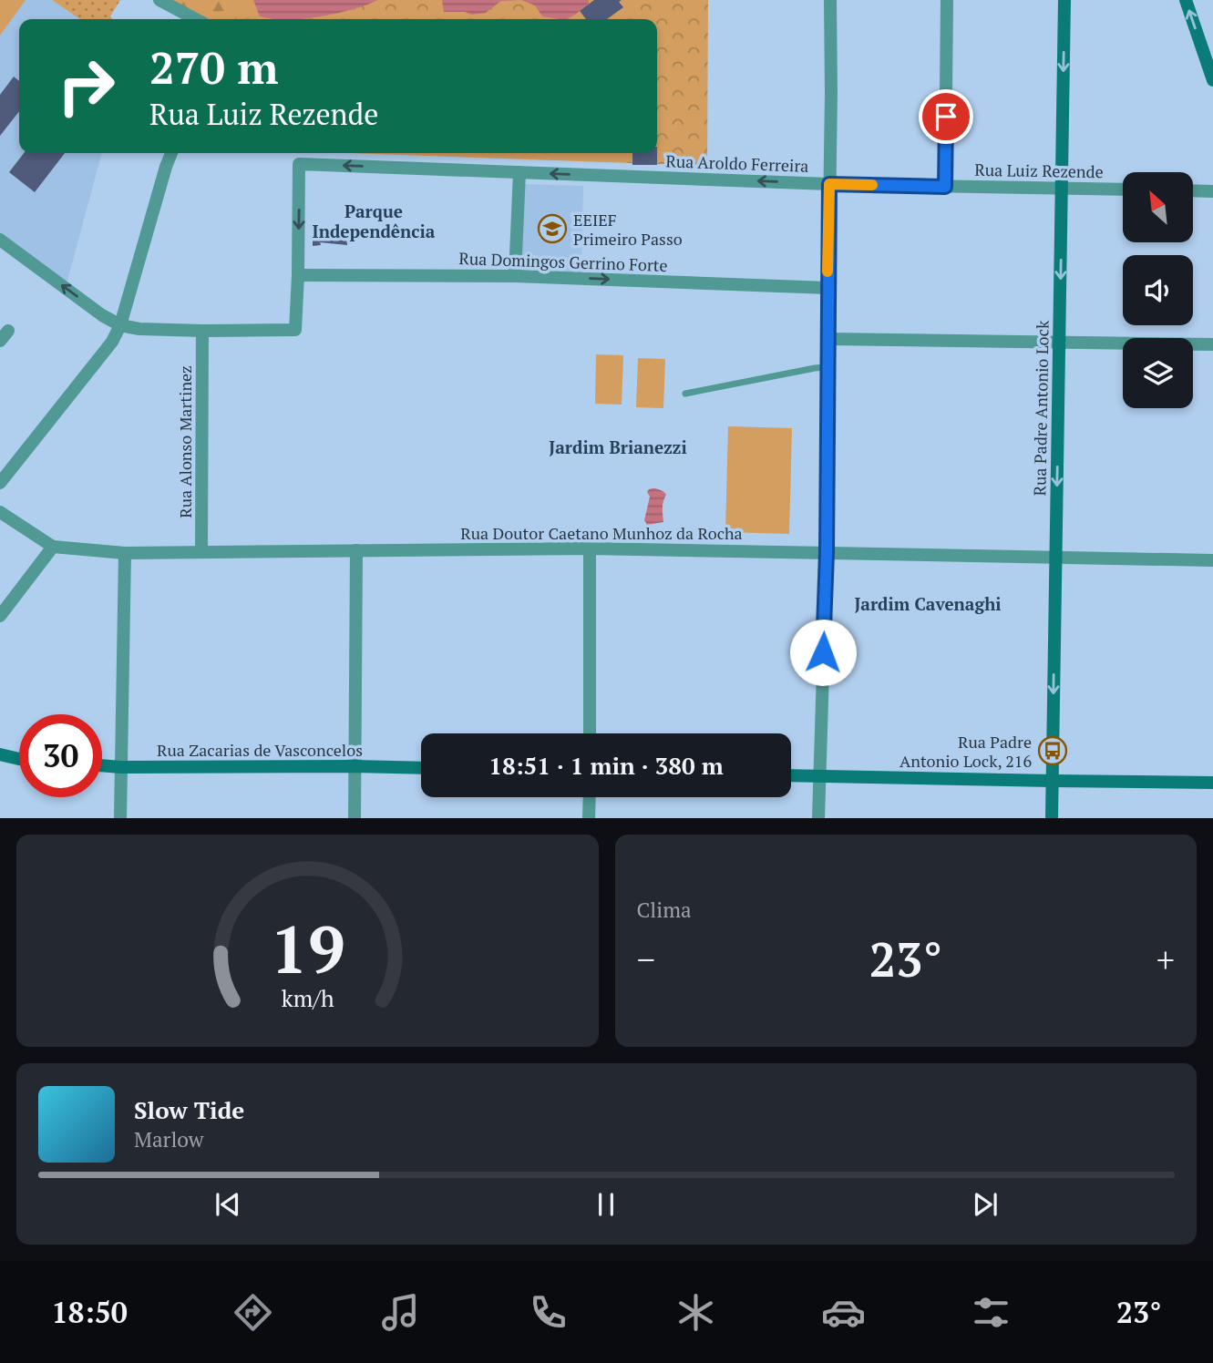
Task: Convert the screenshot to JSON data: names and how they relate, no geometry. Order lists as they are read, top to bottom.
{
  "streets": {
    "main road": ["Rua Padre Antonio Lock", "Rua Zacarias de Vasconcelos"],
    "street": [
      "Rua Aroldo Ferreira",
      "Rua Luiz Rezende",
      "Rua Domingos Gerrino Forte",
      "Rua Alonso Martinez",
      "Rua Doutor Caetano Munhoz da Rocha"
    ]
  },
  "crossings": [
    ["Rua Aroldo Ferreira", "Rua Luiz Rezende"],
    ["Rua Aroldo Ferreira", "Rua Domingos Gerrino Forte"],
    ["Rua Luiz Rezende", "Rua Padre Antonio Lock"],
    ["Rua Padre Antonio Lock", "Rua Doutor Caetano Munhoz da Rocha"],
    ["Rua Alonso Martinez", "Rua Doutor Caetano Munhoz da Rocha"]
  ],
  "one_way": ["Rua Aroldo Ferreira", "Rua Domingos Gerrino Forte", "Rua Padre Antonio Lock"],
  "districts": ["Parque Independência", "Jardim Brianezzi", "Jardim Cavenaghi"],
  "places": {
    "school or university": ["EEIEF Primeiro Passo"],
    "bus stop": ["Rua Padre Antonio Lock, 216"]
  },
  "north": "top left",
  "page": {
    "turn": ["270 m", "Rua Luiz Rezende"],
    "limit": "30",
    "trip": "18:51 · 1 min · 380 m",
    "tile": "Clima",
    "heat": ["−", "23°", "+"],
    "song": ["Slow Tide", "Marlow"],
    "tabs": ["18:50", "23°"],
    "gauge": ["19", "km/h"]
  }
}
